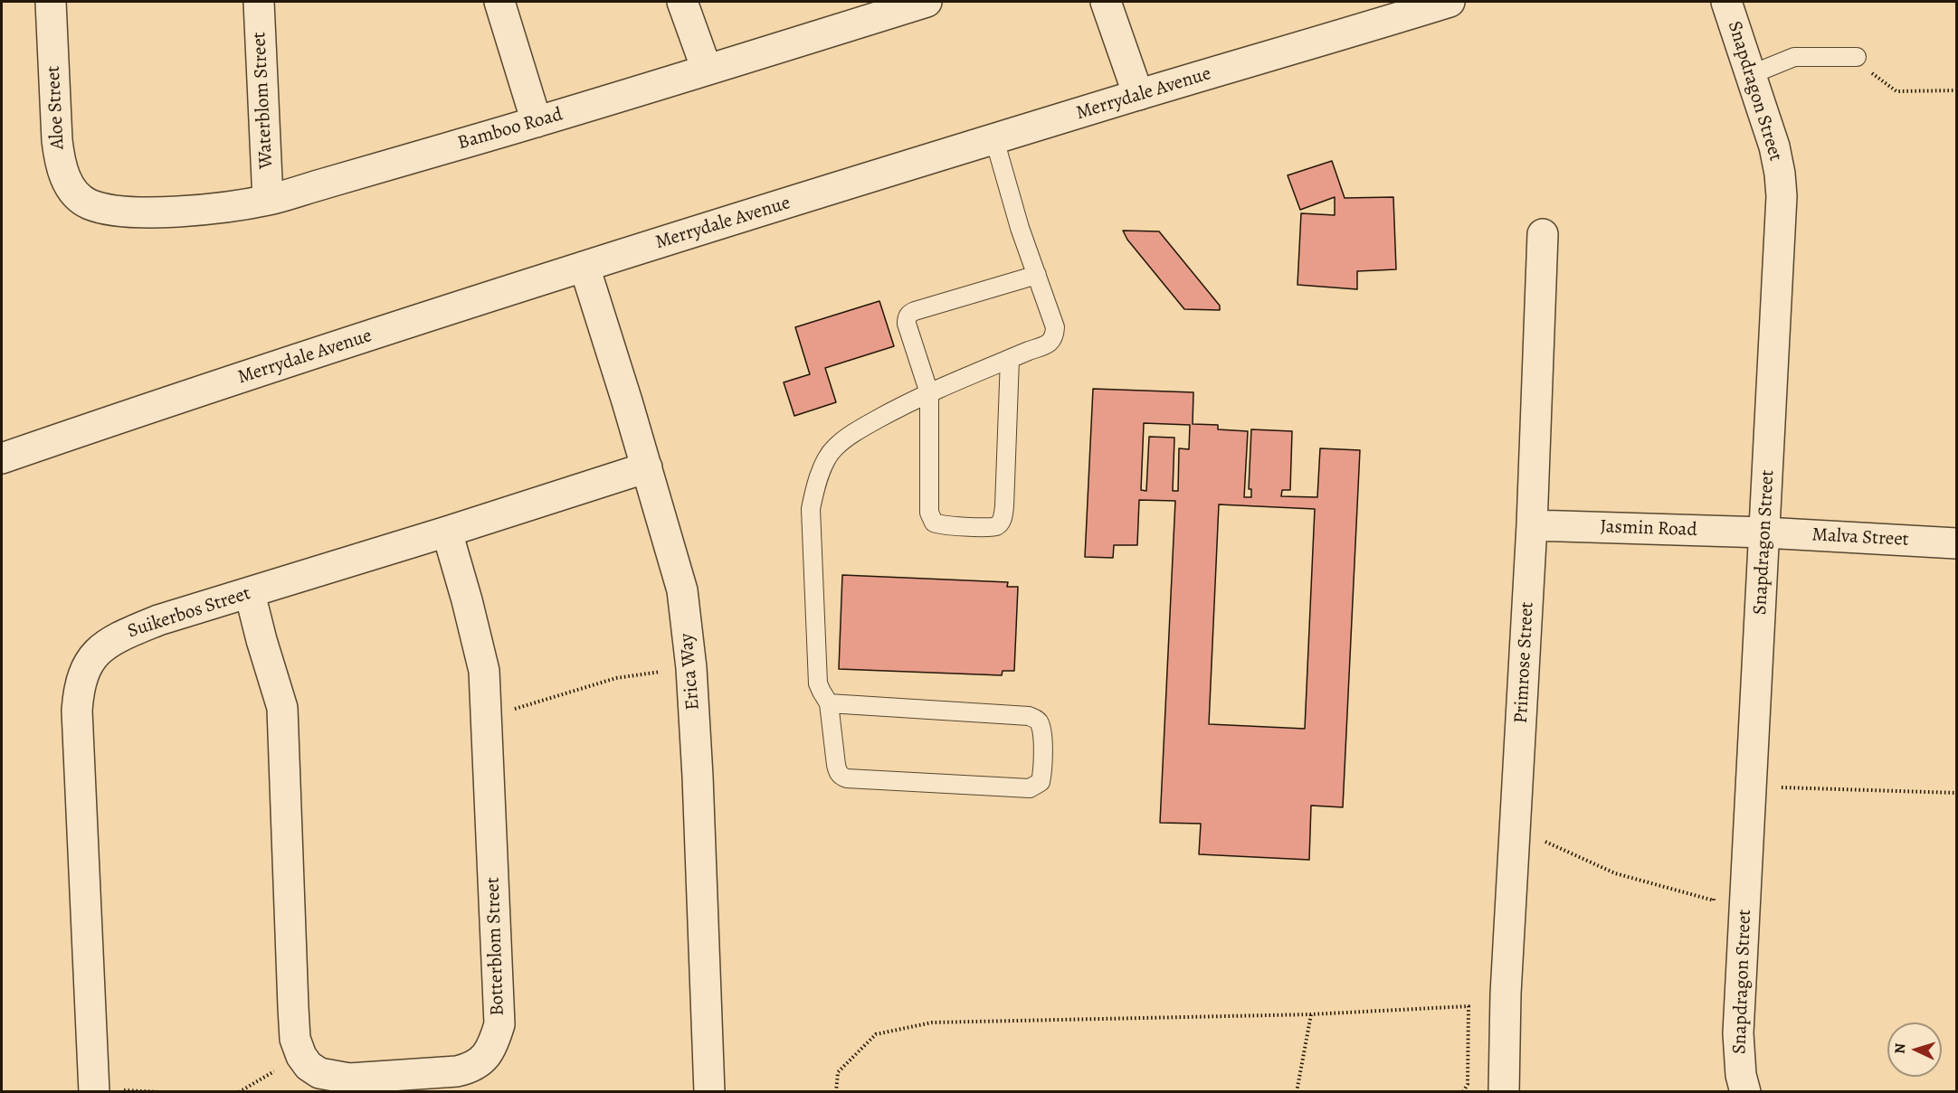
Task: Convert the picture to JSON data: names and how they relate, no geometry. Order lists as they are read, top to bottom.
{
  "streets": {
    "street": [
      "Snapdragon Street",
      "Merrydale Avenue",
      "Waterblom Street",
      "Aloe Street",
      "Bamboo Road",
      "Jasmin Road",
      "Malva Street",
      "Suikerbos Street",
      "Primrose Street",
      "Erica Way",
      "Botterblom Street"
    ]
  },
  "crossings": [
    ["Snapdragon Street", "Jasmin Road"],
    ["Snapdragon Street", "Malva Street"],
    ["Merrydale Avenue", "Erica Way"],
    ["Waterblom Street", "Bamboo Road"],
    ["Aloe Street", "Bamboo Road"],
    ["Jasmin Road", "Malva Street"],
    ["Jasmin Road", "Primrose Street"],
    ["Suikerbos Street", "Erica Way"],
    ["Suikerbos Street", "Botterblom Street"]
  ],
  "north": "left"
}
